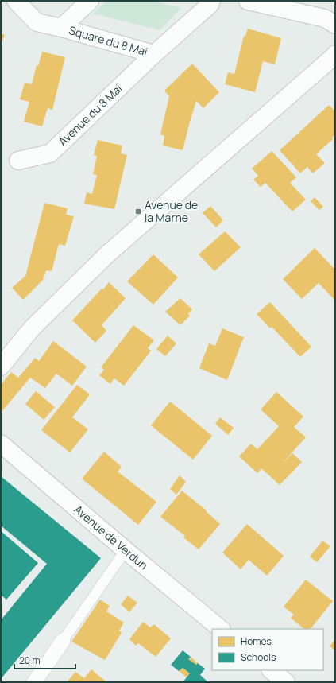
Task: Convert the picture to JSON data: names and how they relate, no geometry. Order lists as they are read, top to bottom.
{
  "streets": {
    "street": ["Square du 8 Mai", "Avenue du 8 Mai", "Avenue de Verdun"]
  },
  "crossings": [
    ["Square du 8 Mai", "Avenue du 8 Mai"]
  ],
  "places": {
    "transit": ["Avenue de la Marne"]
  },
  "legend": ["Homes", "Schools"],
  "scale_bar": "20 m"
}
